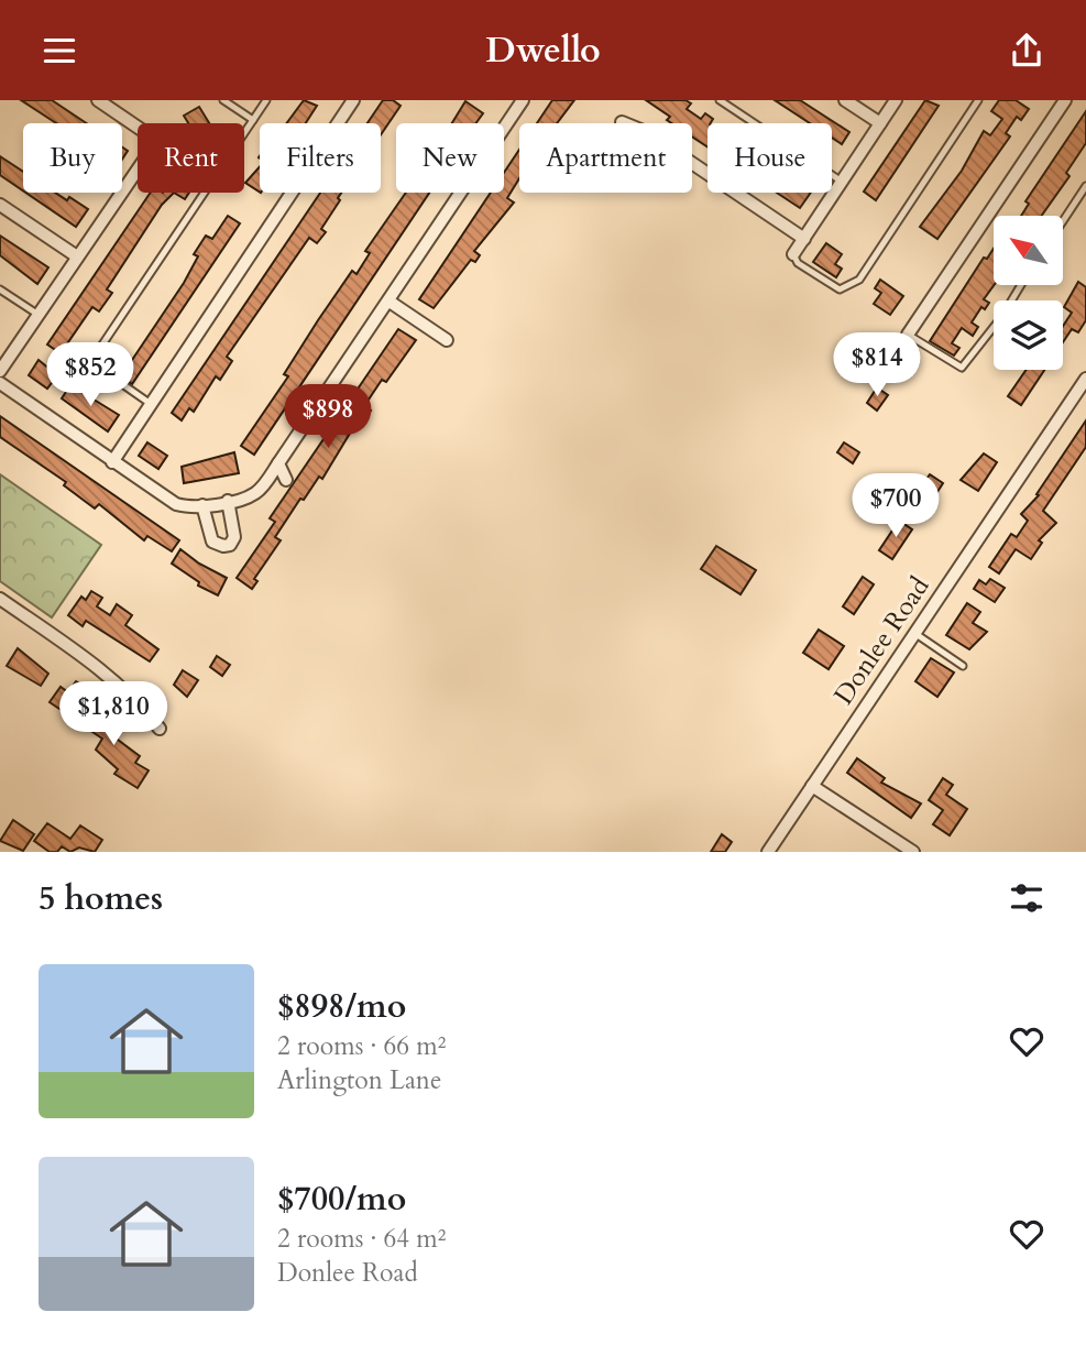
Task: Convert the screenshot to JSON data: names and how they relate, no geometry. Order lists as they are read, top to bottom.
{
  "streets": {
    "street": ["Donlee Road"]
  },
  "north": "top left",
  "page": {
    "header": "Dwello",
    "chip": [
      "Buy",
      "Rent",
      "Filters",
      "New",
      "Apartment",
      "House"
    ],
    "price": [
      "$814",
      "$852",
      "$898",
      "$700",
      "$1,810"
    ],
    "heading": "5 homes",
    "list": [
      {
        "name": "$898/mo",
        "note": "2 rooms · 66 m² · Arlington Lane"
      },
      {
        "name": "$700/mo",
        "note": "2 rooms · 64 m² · Donlee Road"
      }
    ]
  }
}
